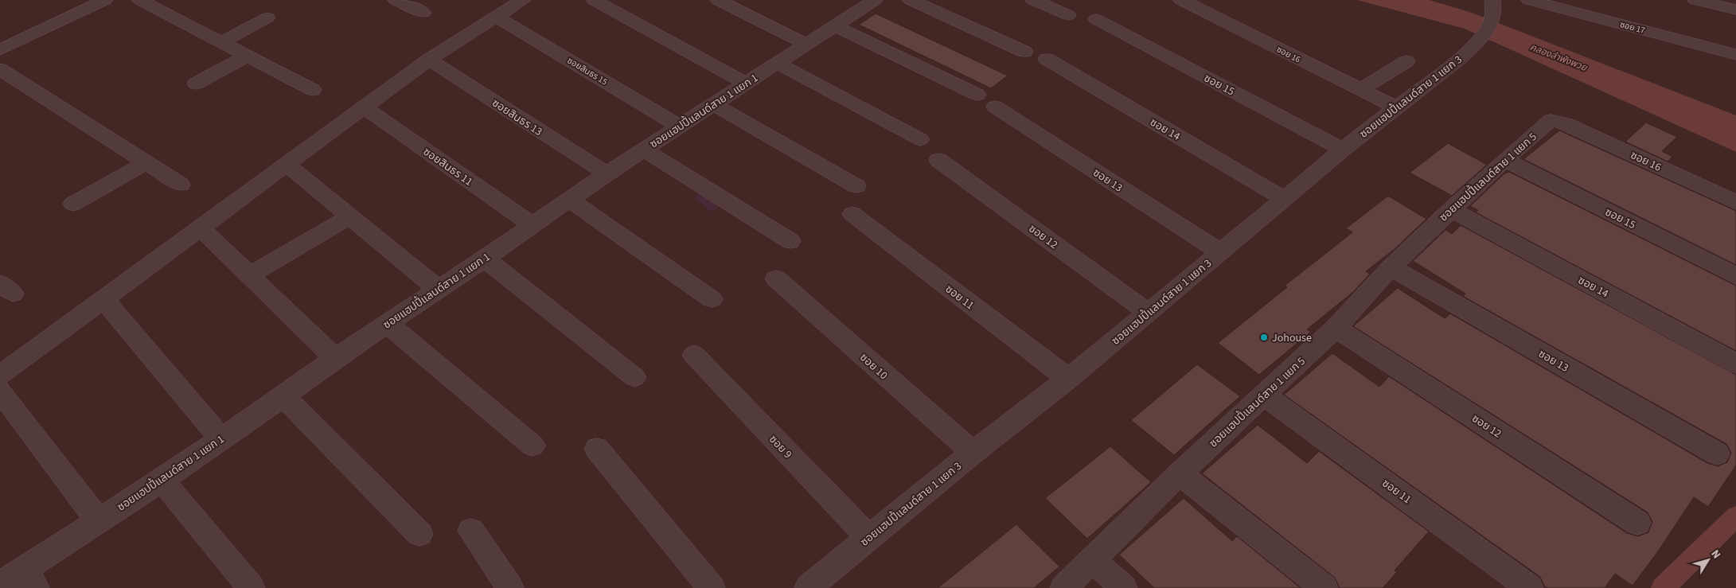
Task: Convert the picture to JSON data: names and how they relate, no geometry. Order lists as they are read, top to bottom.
{
  "streets": {
    "street": [
      "ซอย 17",
      "ซอย 16",
      "ซอยสินธร 15",
      "ซอย 15",
      "ซอยแฮปปี้แลนด์สาย 1 แยก 3",
      "ซอยแฮปปี้แลนด์สาย 1 แยก 1",
      "ซอยสินธร 13",
      "ซอย 14",
      "ซอยสินธร 11",
      "ซอยแฮปปี้แลนด์สาย 1 แยก 5",
      "ซอย 13",
      "ซอย 12",
      "ซอย 11",
      "ซอย 10",
      "ซอย 9"
    ]
  },
  "crossings": [
    ["ซอย 16", "ซอยแฮปปี้แลนด์สาย 1 แยก 3"],
    ["ซอย 16", "ซอยแฮปปี้แลนด์สาย 1 แยก 5"],
    ["ซอยสินธร 15", "ซอยแฮปปี้แลนด์สาย 1 แยก 1"],
    ["ซอย 15", "ซอยแฮปปี้แลนด์สาย 1 แยก 3"],
    ["ซอย 15", "ซอยแฮปปี้แลนด์สาย 1 แยก 5"],
    ["ซอยแฮปปี้แลนด์สาย 1 แยก 3", "ซอย 14"],
    ["ซอยแฮปปี้แลนด์สาย 1 แยก 3", "ซอย 13"],
    ["ซอยแฮปปี้แลนด์สาย 1 แยก 3", "ซอย 12"],
    ["ซอยแฮปปี้แลนด์สาย 1 แยก 3", "ซอย 11"],
    ["ซอยแฮปปี้แลนด์สาย 1 แยก 3", "ซอย 10"],
    ["ซอยแฮปปี้แลนด์สาย 1 แยก 3", "ซอย 9"],
    ["ซอยแฮปปี้แลนด์สาย 1 แยก 1", "ซอยสินธร 13"],
    ["ซอยแฮปปี้แลนด์สาย 1 แยก 1", "ซอยสินธร 11"],
    ["ซอย 14", "ซอยแฮปปี้แลนด์สาย 1 แยก 5"],
    ["ซอยแฮปปี้แลนด์สาย 1 แยก 5", "ซอย 13"],
    ["ซอยแฮปปี้แลนด์สาย 1 แยก 5", "ซอย 12"],
    ["ซอยแฮปปี้แลนด์สาย 1 แยก 5", "ซอย 11"]
  ],
  "water": ["คลองลำพังพวย"],
  "places": ["Johouse"],
  "north": "top right"
}
